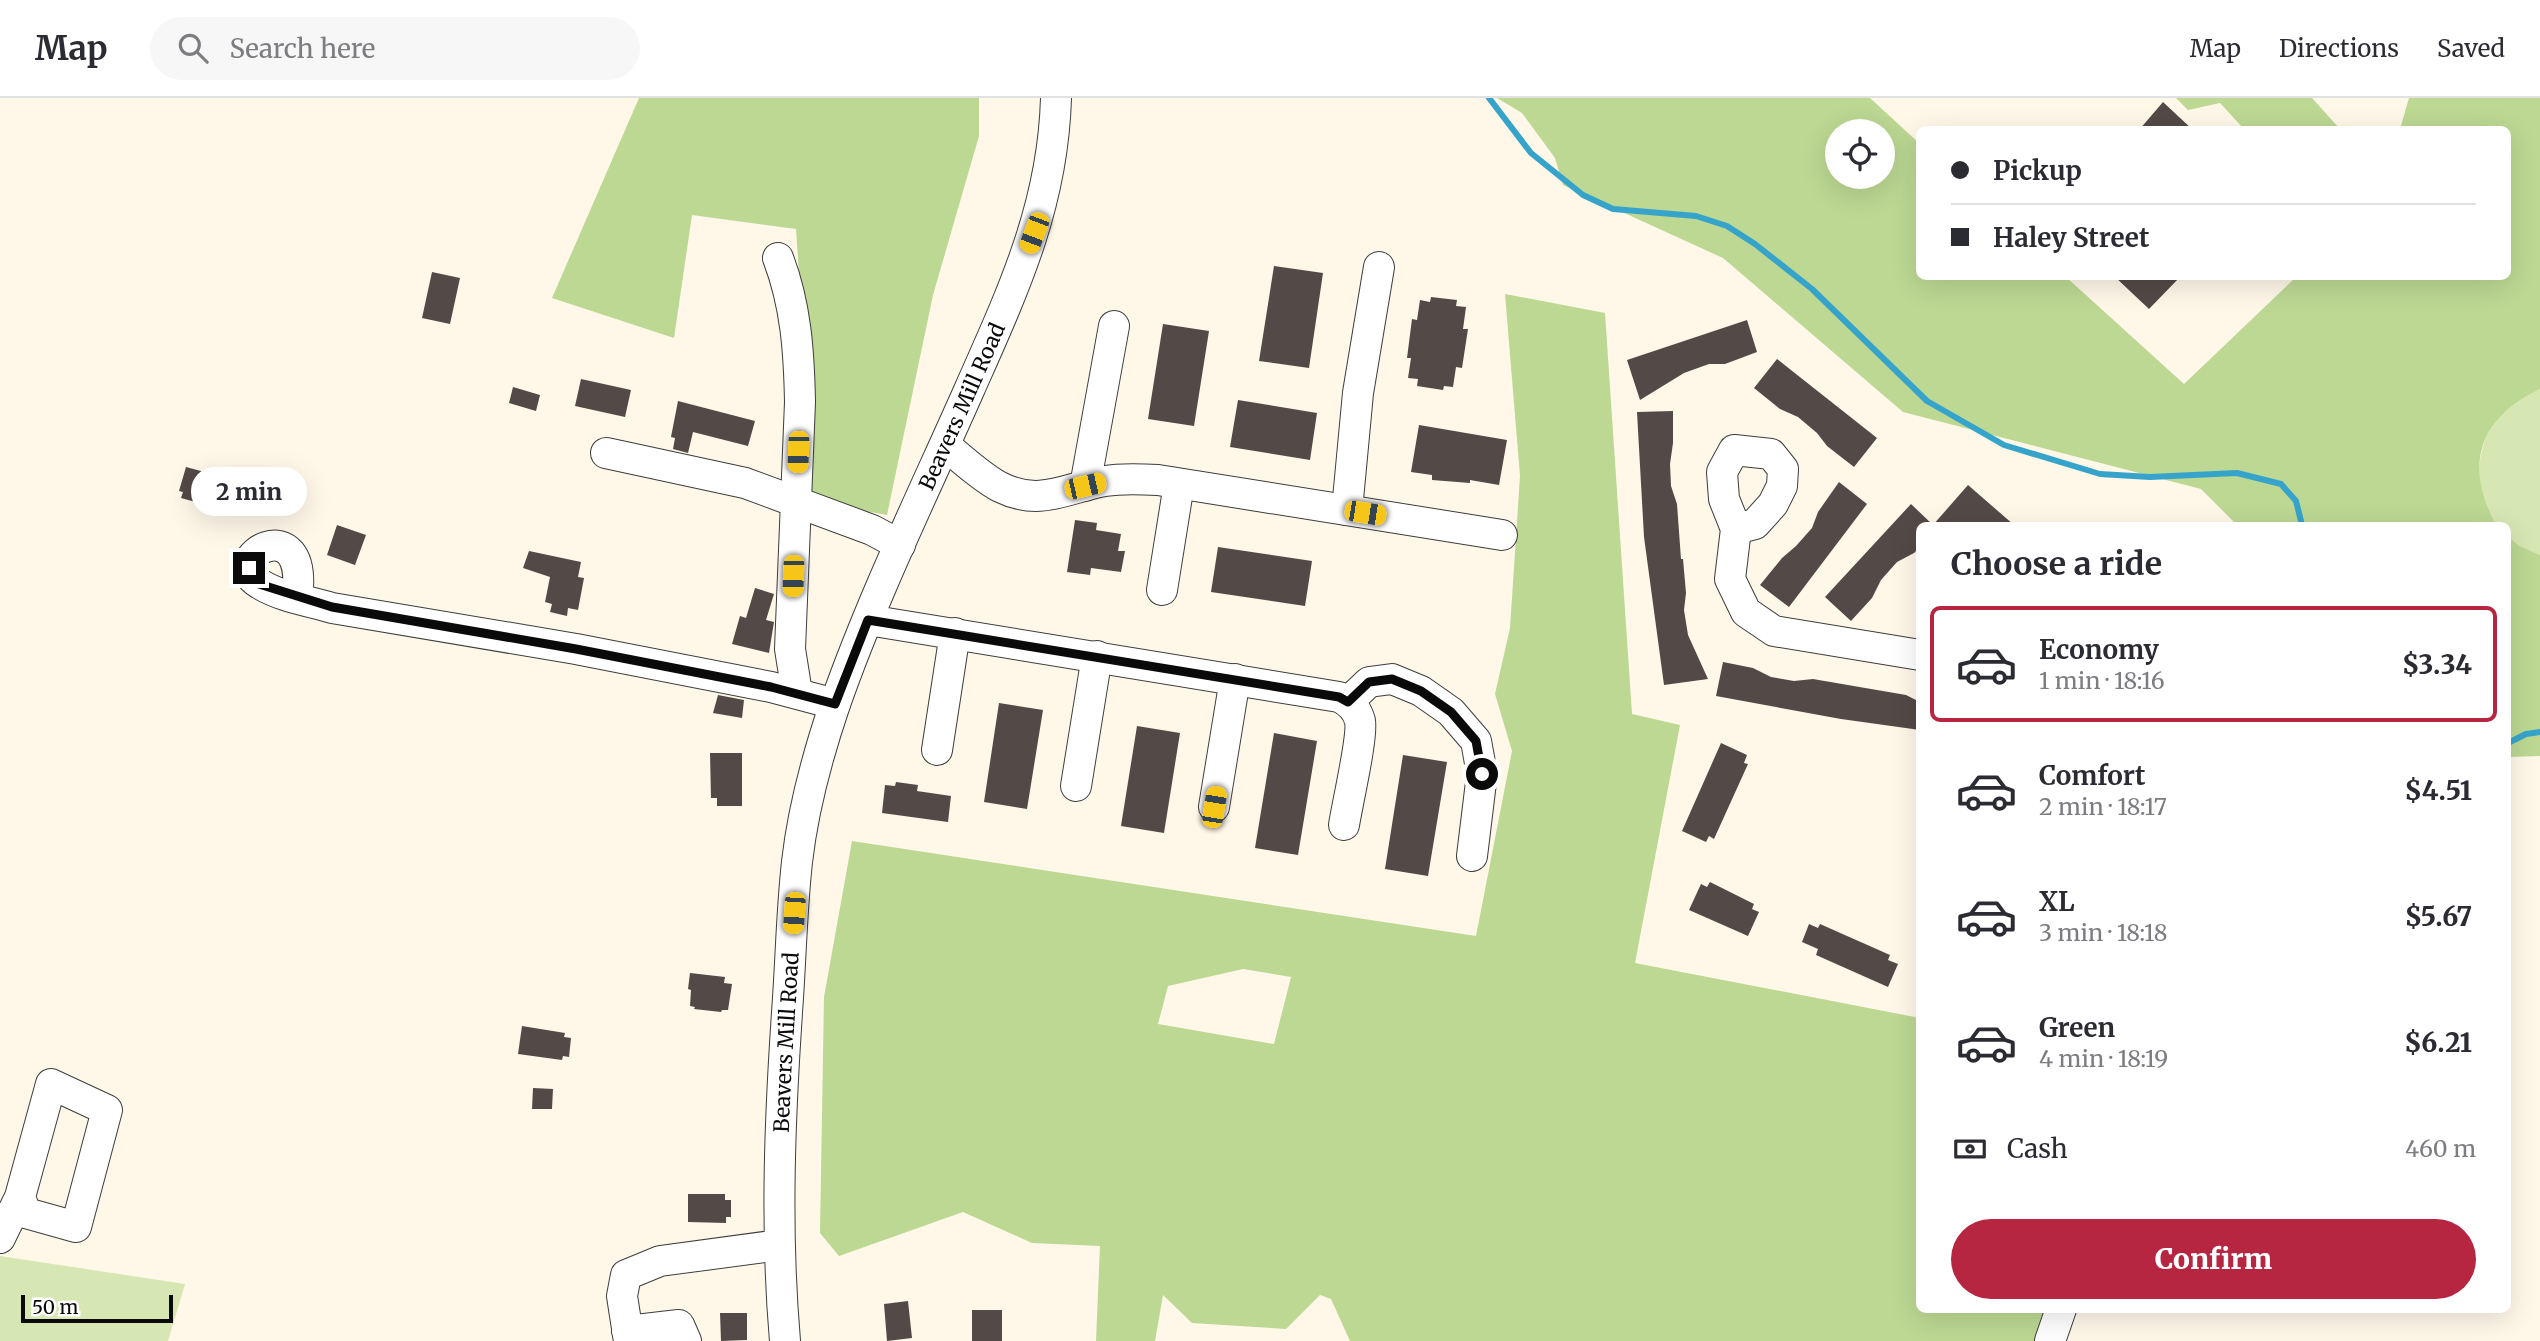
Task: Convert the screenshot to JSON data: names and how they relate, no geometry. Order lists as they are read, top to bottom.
{
  "streets": {
    "street": ["Beavers Mill Road"]
  },
  "scale_bar": "50 m",
  "page": {
    "header": "Map",
    "search": "Search here",
    "nav": ["Map", "Directions", "Saved"],
    "banner": ["Pickup", "Haley Street"],
    "bubble": "2 min",
    "heading": "Choose a ride",
    "list": [
      {
        "name": "Economy",
        "note": "1 min · 18:16",
        "value": "$3.34"
      },
      {
        "name": "Comfort",
        "note": "2 min · 18:17",
        "value": "$4.51"
      },
      {
        "name": "XL",
        "note": "3 min · 18:18",
        "value": "$5.67"
      },
      {
        "name": "Green",
        "note": "4 min · 18:19",
        "value": "$6.21"
      }
    ],
    "pay": ["Cash", "460 m"],
    "buttons": "Confirm",
    "scale": "50 m"
  }
}
